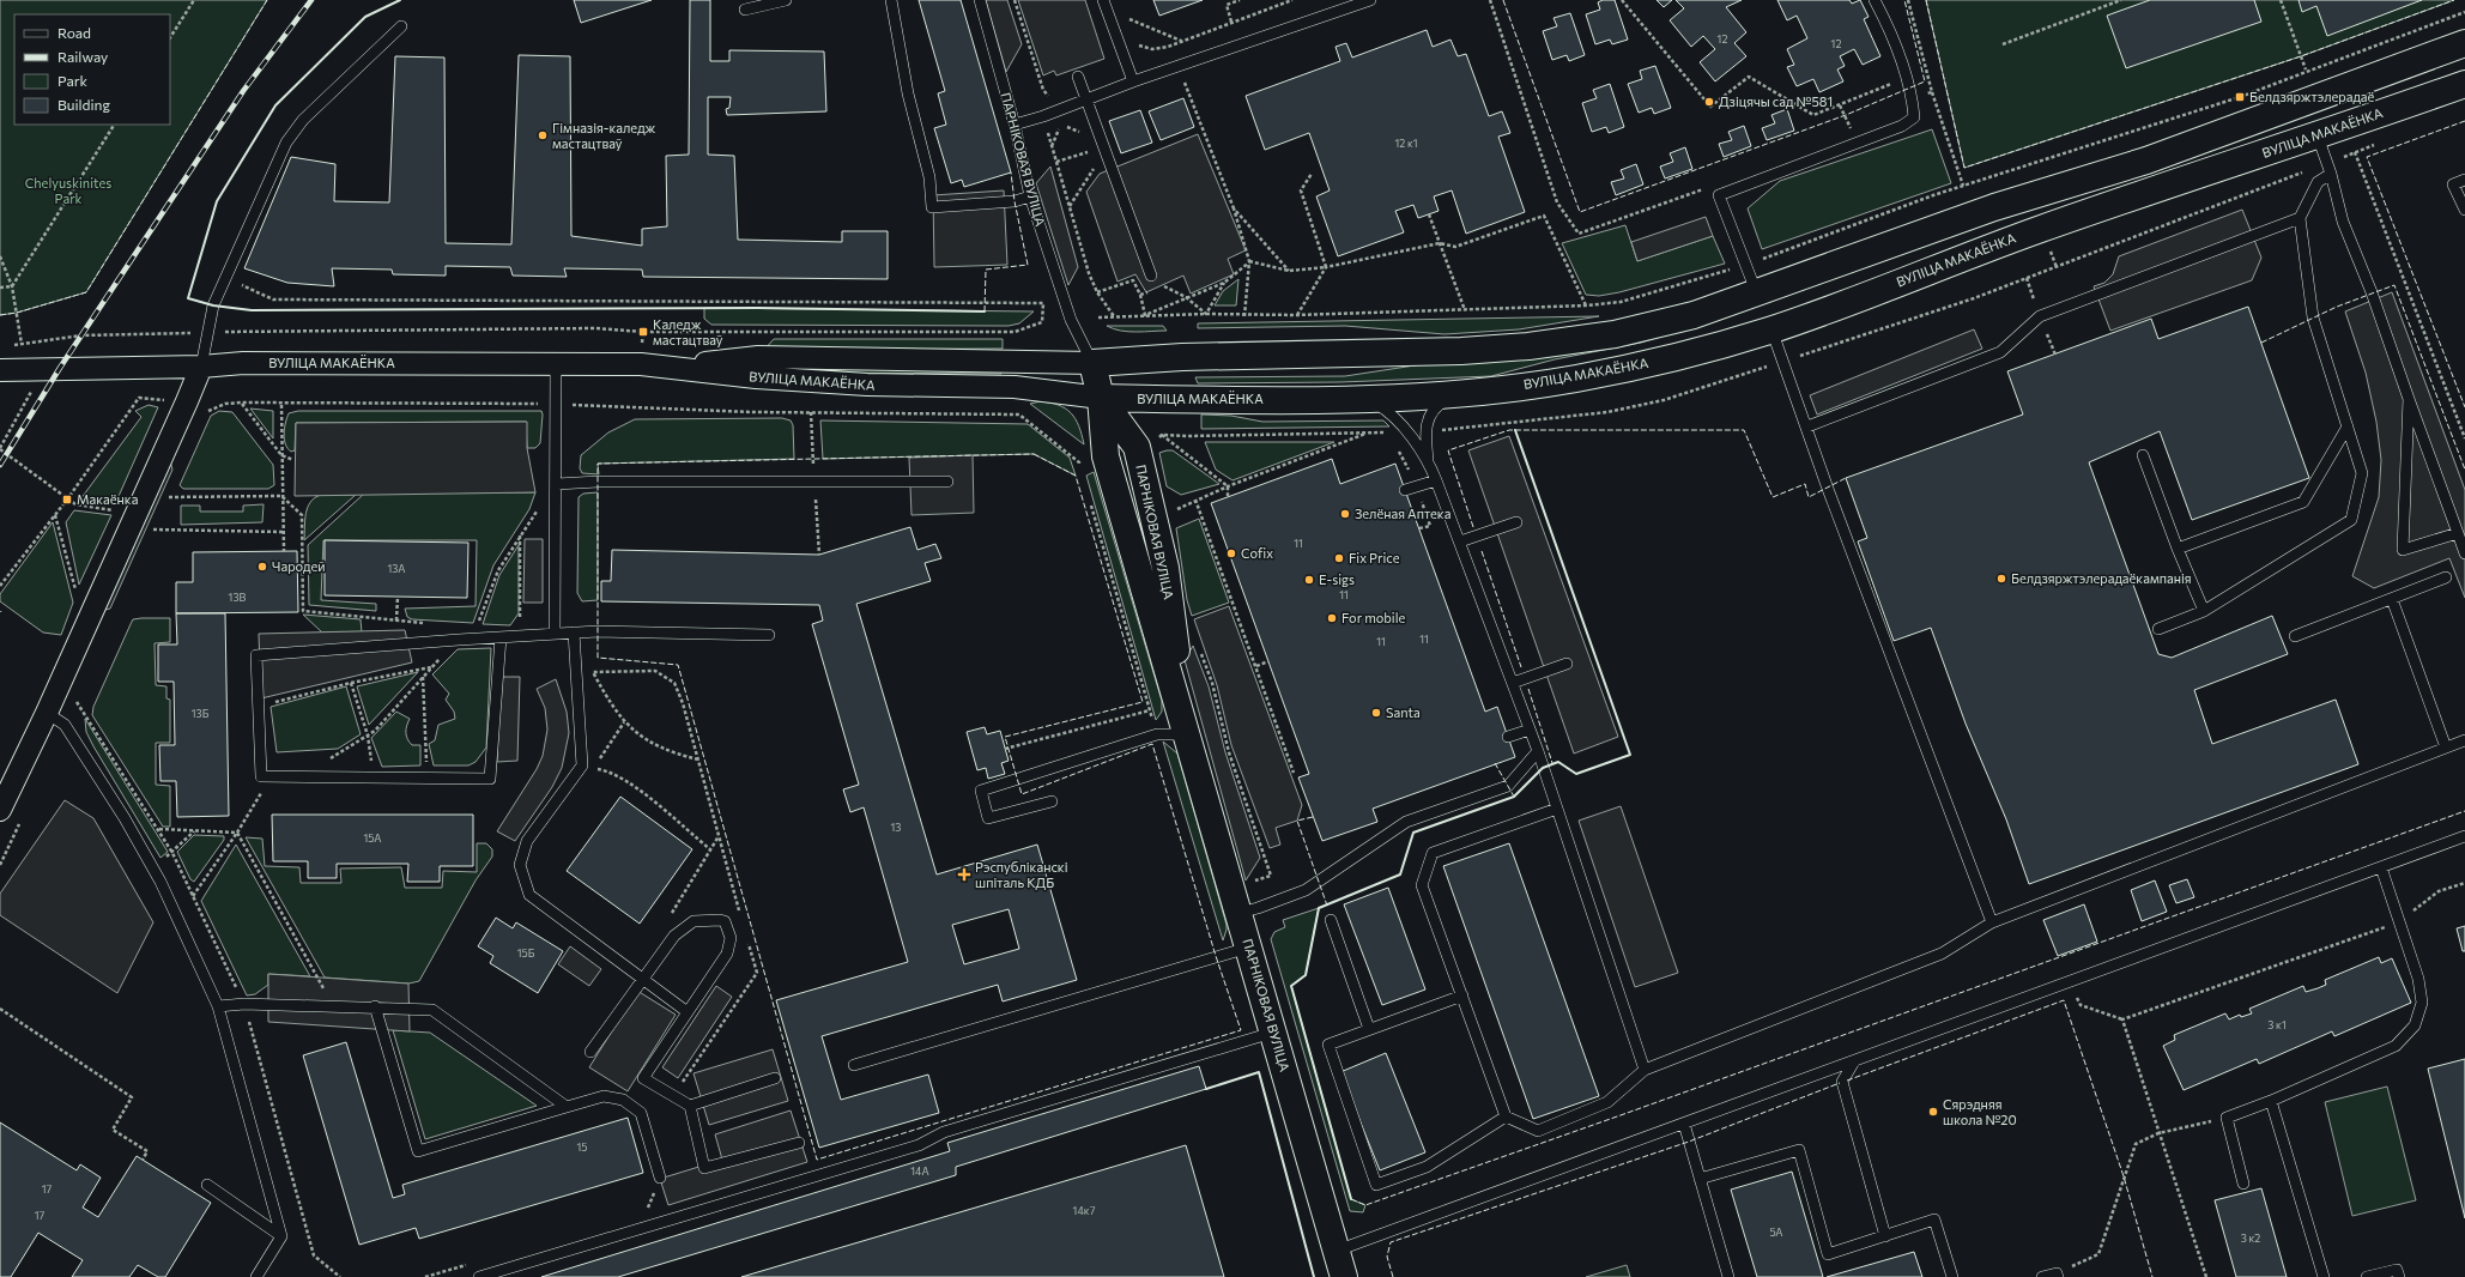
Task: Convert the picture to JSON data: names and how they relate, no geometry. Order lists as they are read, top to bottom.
{
  "streets": {
    "street": ["ВУЛІЦА МАКАЁНКА", "ПАРНІКОВАЯ ВУЛІЦА"]
  },
  "crossings": [
    ["ВУЛІЦА МАКАЁНКА", "ПАРНІКОВАЯ ВУЛІЦА"]
  ],
  "parks": ["Chelyuskinites Park"],
  "places": {
    "transit": ["Белдзяржтэлерадаё", "Каледж мастацтваў", "Макаёнка"],
    "other": [
      "Дзіцячы сад №581",
      "Гімназія-каледж мастацтваў",
      "Зелёная Аптека",
      "Cofix",
      "Fix Price",
      "Чародей",
      "Белдзяржтэлерадаёкампанія",
      "E-sigs",
      "For mobile",
      "Santa",
      "Сярэдняя школа №20"
    ],
    "health": ["Рэспубліканскі шпіталь КДБ"]
  },
  "house_numbers": [
    "12",
    "12",
    "12 к1",
    "11",
    "13А",
    "11",
    "13В",
    "11",
    "11",
    "13Б",
    "13",
    "15А",
    "15Б",
    "3 к1",
    "15",
    "14А",
    "17",
    "14к7",
    "17",
    "5А",
    "3 к2"
  ],
  "legend": [
    "Road",
    "Railway",
    "Park",
    "Building"
  ]
}
